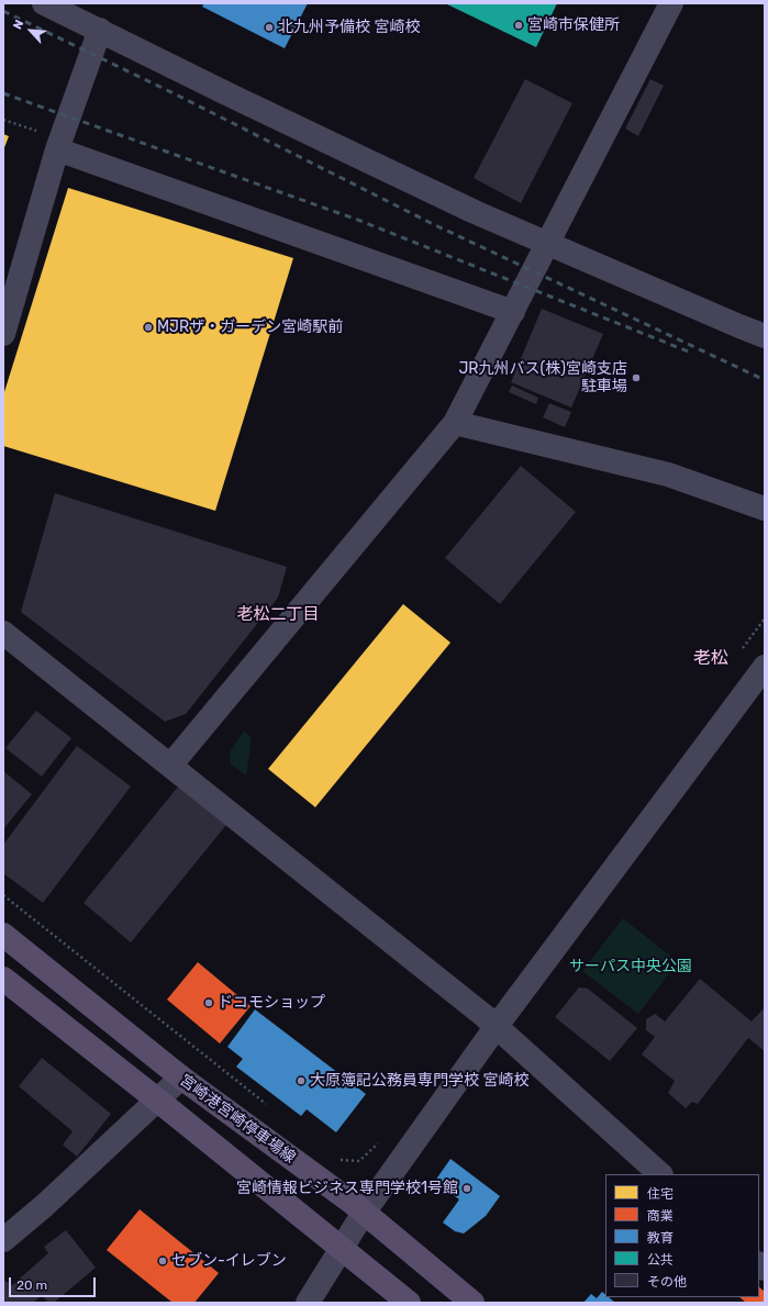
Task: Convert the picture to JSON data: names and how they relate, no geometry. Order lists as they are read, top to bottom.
{
  "streets": {
    "main road": ["宮崎港宮崎停車場線"]
  },
  "districts": ["老松二丁目", "老松"],
  "parks": ["サーパス中央公園"],
  "places": [
    "宮崎市保健所",
    "北九州予備校 宮崎校",
    "MJRザ・ガーデン宮崎駅前",
    "JR九州バス(株)宮崎支店 駐車場",
    "ドコモショップ",
    "大原簿記公務員専門学校 宮崎校",
    "宮崎情報ビジネス専門学校1号館",
    "セブン-イレブン"
  ],
  "legend": [
    "住宅",
    "商業",
    "教育",
    "公共",
    "その他"
  ],
  "scale_bar": "20 m",
  "north": "top left"
}
